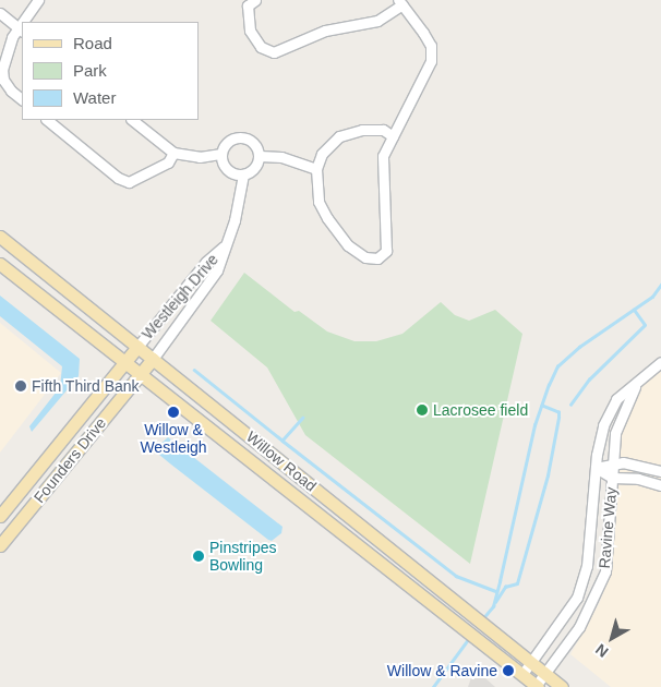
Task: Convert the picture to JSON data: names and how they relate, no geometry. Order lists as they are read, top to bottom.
{
  "streets": {
    "main road": ["Founders Drive", "Willow Road"],
    "street": ["Westleigh Drive", "Ravine Way"]
  },
  "crossings": [
    ["Westleigh Drive", "Founders Drive"],
    ["Westleigh Drive", "Willow Road"],
    ["Founders Drive", "Willow Road"],
    ["Willow Road", "Ravine Way"]
  ],
  "places": [
    "Fifth Third Bank",
    "Lacrosee field",
    "Willow & Westleigh",
    "Pinstripes Bowling",
    "Willow & Ravine"
  ],
  "legend": ["Road", "Park", "Water"],
  "north": "bottom left"
}
